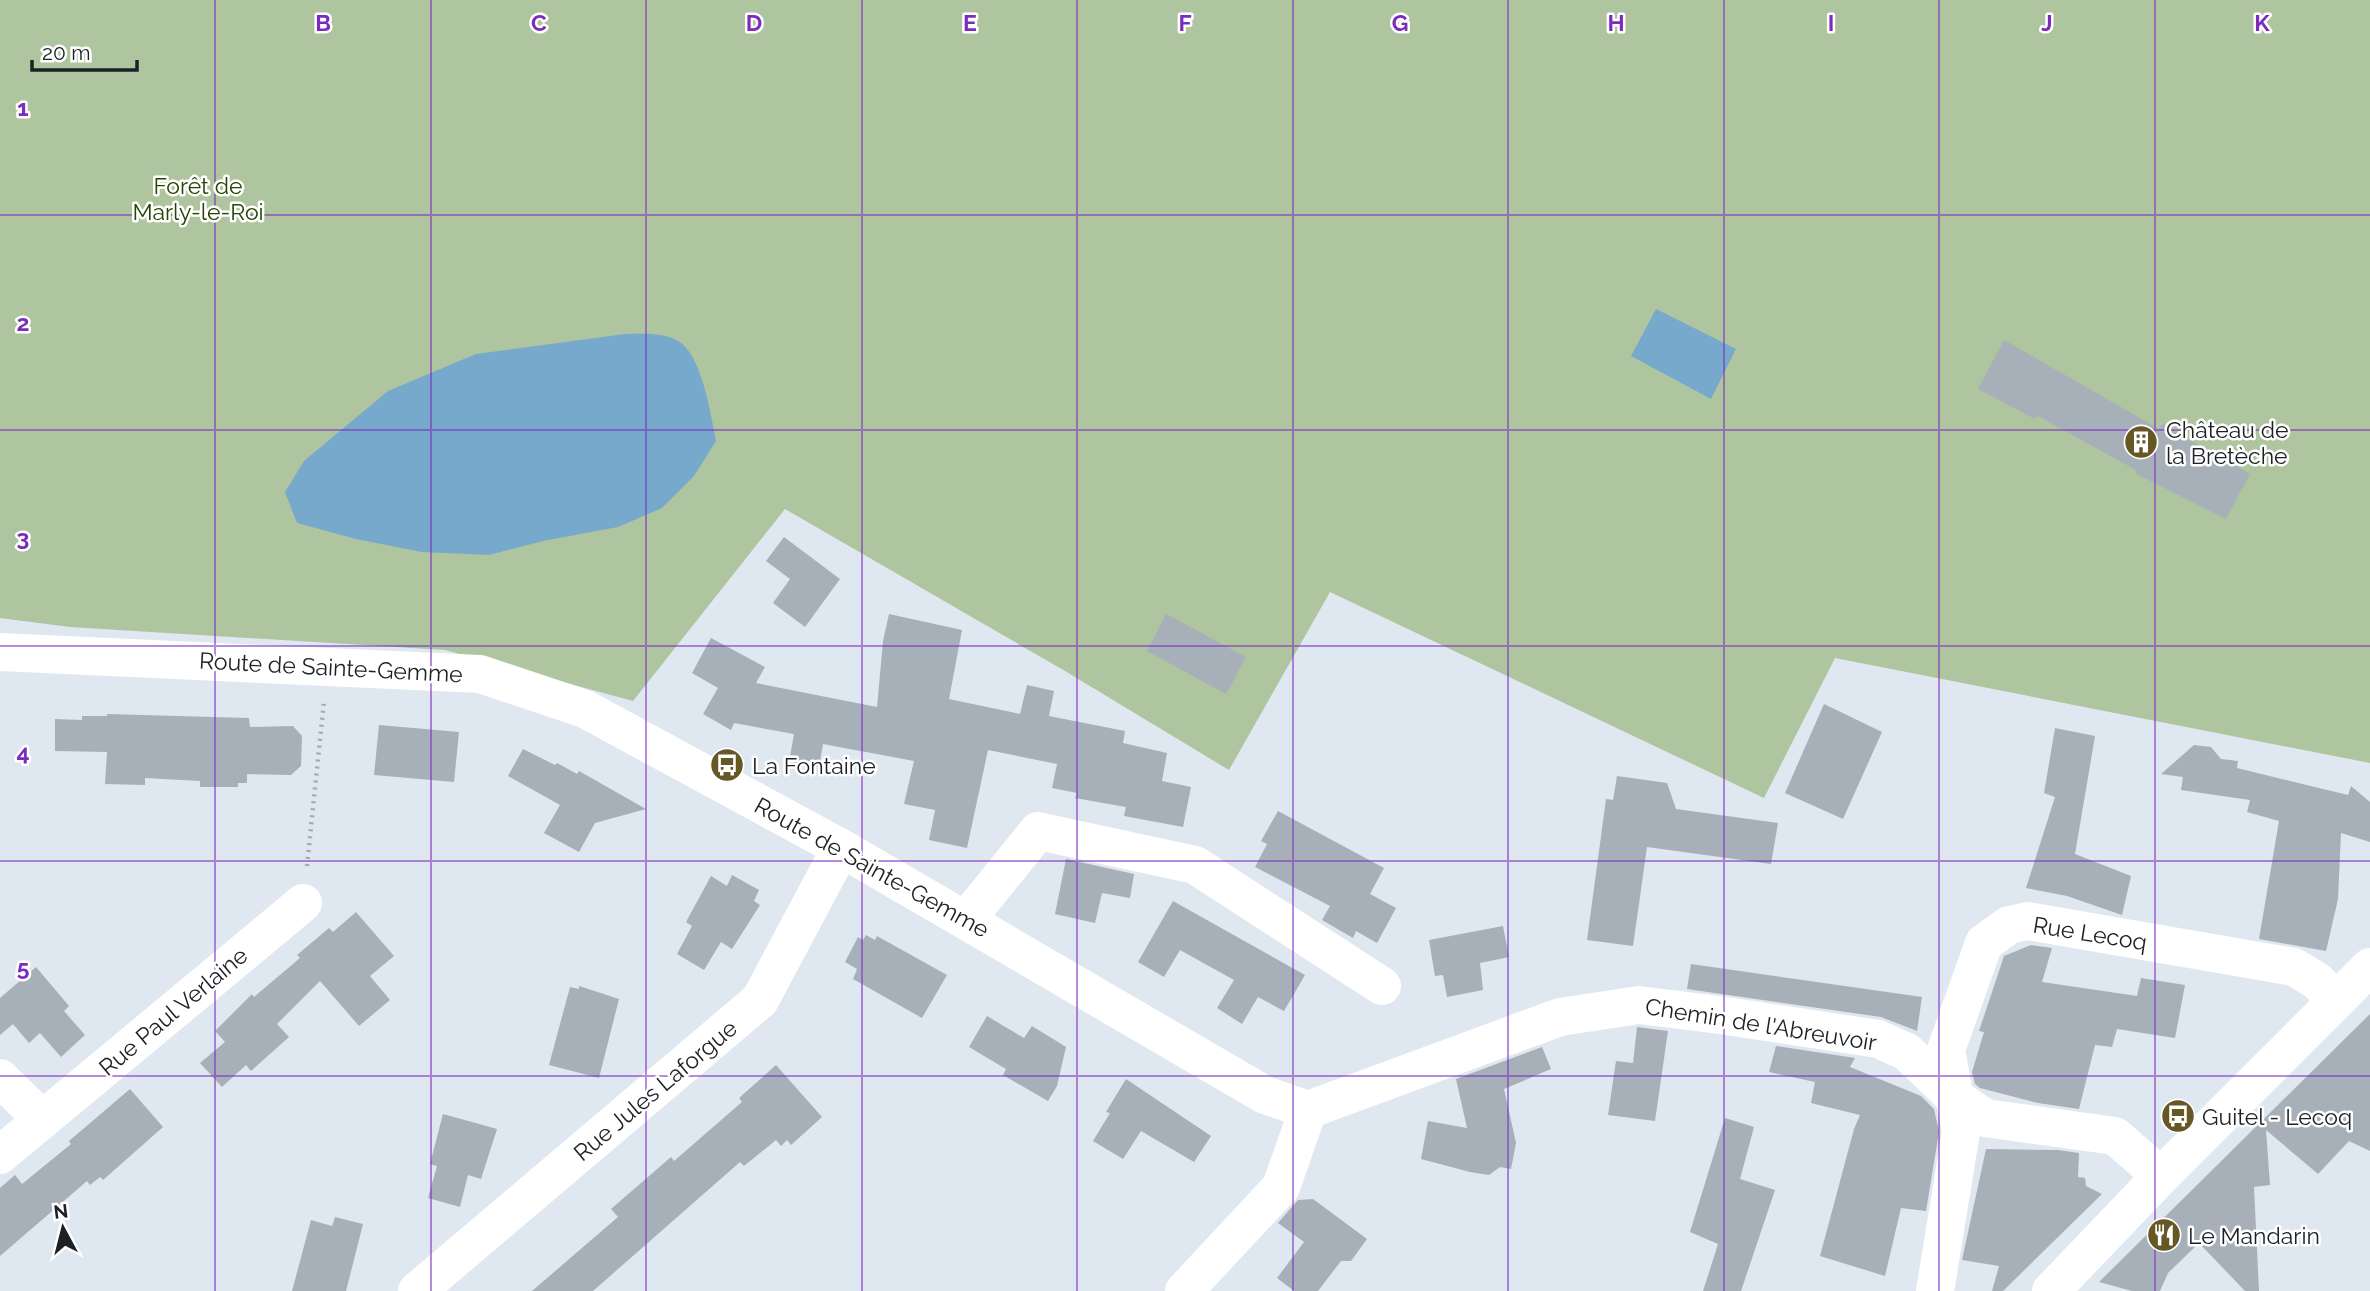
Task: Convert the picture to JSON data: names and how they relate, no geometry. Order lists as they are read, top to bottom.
{
  "streets": {
    "street": [
      "Route de Sainte-Gemme",
      "Rue Lecoq",
      "Rue Paul Verlaine",
      "Chemin de l'Abreuvoir",
      "Rue Jules Laforgue"
    ]
  },
  "crossings": [
    ["Route de Sainte-Gemme", "Chemin de l'Abreuvoir"],
    ["Route de Sainte-Gemme", "Rue Jules Laforgue"],
    ["Rue Lecoq", "Chemin de l'Abreuvoir"]
  ],
  "parks": ["Forêt de Marly-le-Roi"],
  "places": {
    "building": ["Château de la Bretèche"],
    "bus stop": ["La Fontaine", "Guitel - Lecoq"],
    "restaurant": ["Le Mandarin"]
  },
  "scale_bar": "20 m",
  "north": "top",
  "grid": {
    "columns": [
      "B",
      "C",
      "D",
      "E",
      "F",
      "G",
      "H",
      "I",
      "J",
      "K"
    ],
    "rows": [
      "1",
      "2",
      "3",
      "4",
      "5"
    ]
  }
}
